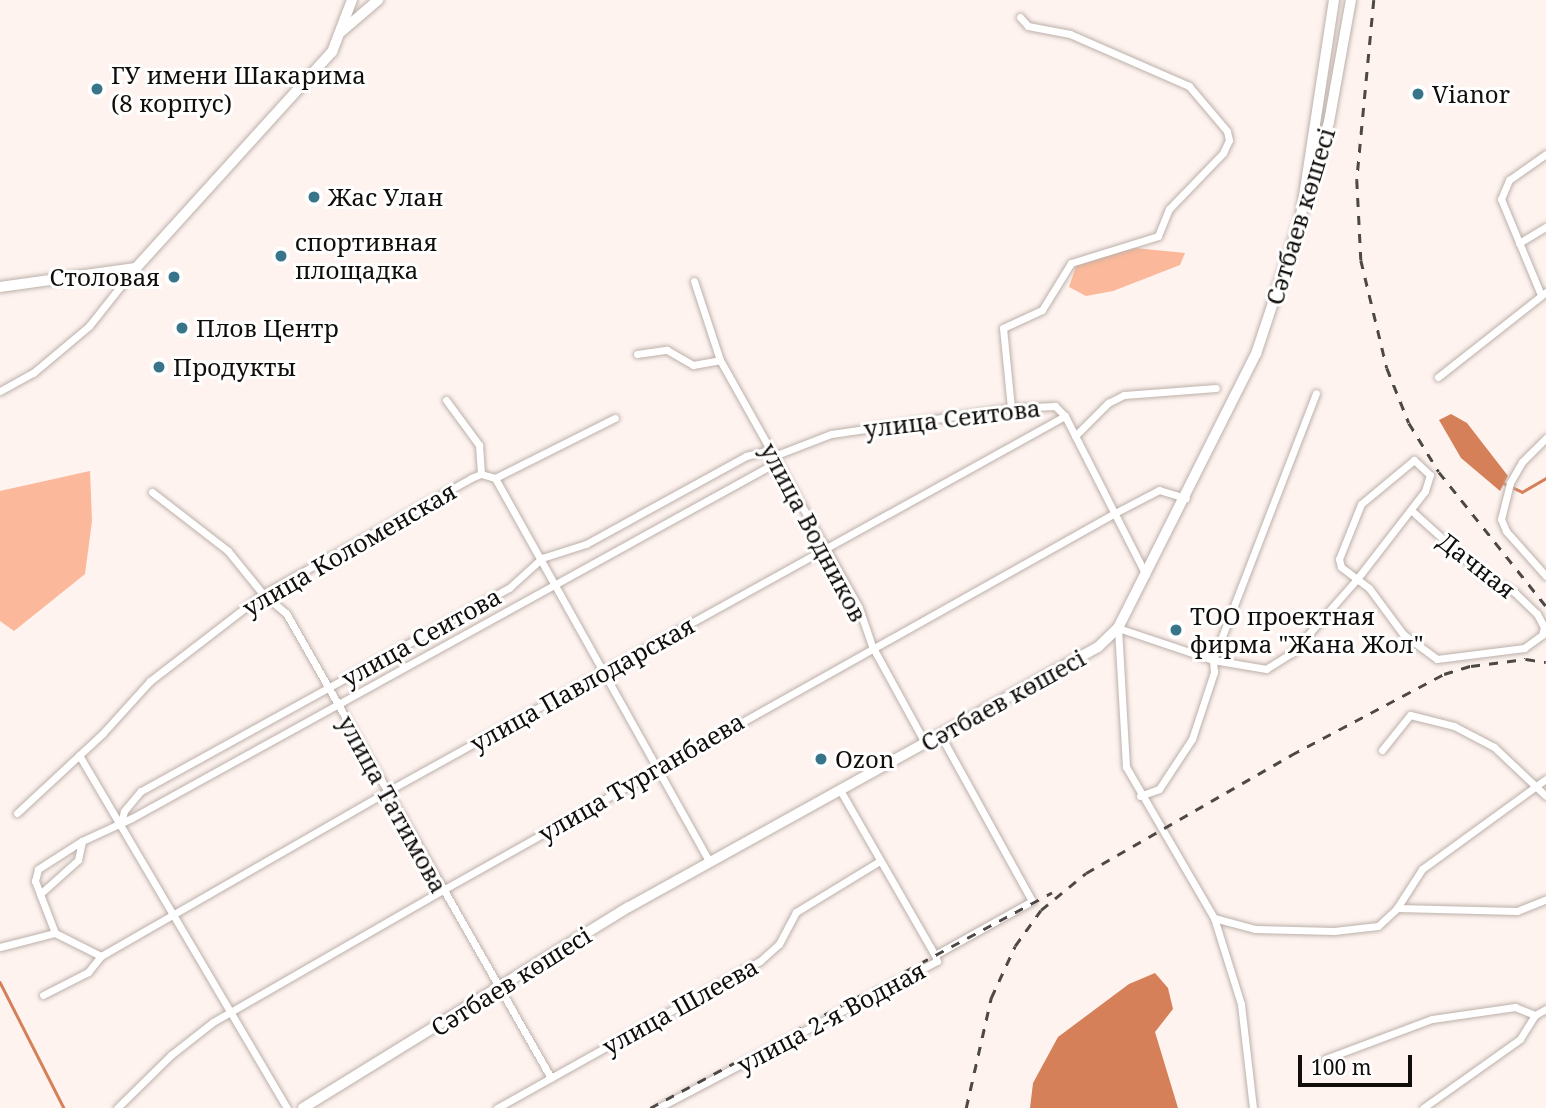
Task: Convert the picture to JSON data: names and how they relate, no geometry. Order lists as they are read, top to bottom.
{
  "streets": {
    "main road": ["Сәтбаев көшесі"],
    "street": [
      "улица Сеитова",
      "улица Водников",
      "улица Коломенская",
      "Дачная",
      "улица Павлодарская",
      "улица Турганбаева",
      "улица Татимова",
      "улица Шлеева",
      "улица 2-я Водная"
    ]
  },
  "crossings": [
    ["Сәтбаев көшесі", "улица Сеитова"],
    ["Сәтбаев көшесі", "улица Водников"],
    ["Сәтбаев көшесі", "улица Турганбаева"],
    ["Сәтбаев көшесі", "улица Татимова"],
    ["Сәтбаев көшесі", "улица 2-я Водная"],
    ["улица Сеитова", "улица Водников"],
    ["улица Сеитова", "улица Павлодарская"],
    ["улица Сеитова", "улица Турганбаева"],
    ["улица Сеитова", "улица Татимова"],
    ["улица Водников", "улица Павлодарская"],
    ["улица Водников", "улица Турганбаева"],
    ["улица Коломенская", "улица Татимова"],
    ["улица Павлодарская", "улица Татимова"],
    ["улица Турганбаева", "улица Татимова"],
    ["улица Татимова", "улица Шлеева"]
  ],
  "places": [
    "ГУ имени Шакарима (8 корпус)",
    "Vianor",
    "Жас Улан",
    "спортивная площадка",
    "Столовая",
    "Плов Центр",
    "Продукты",
    "ТОО проектная фирма \"Жана Жол\"",
    "Ozon"
  ],
  "scale_bar": "100 m"
}
